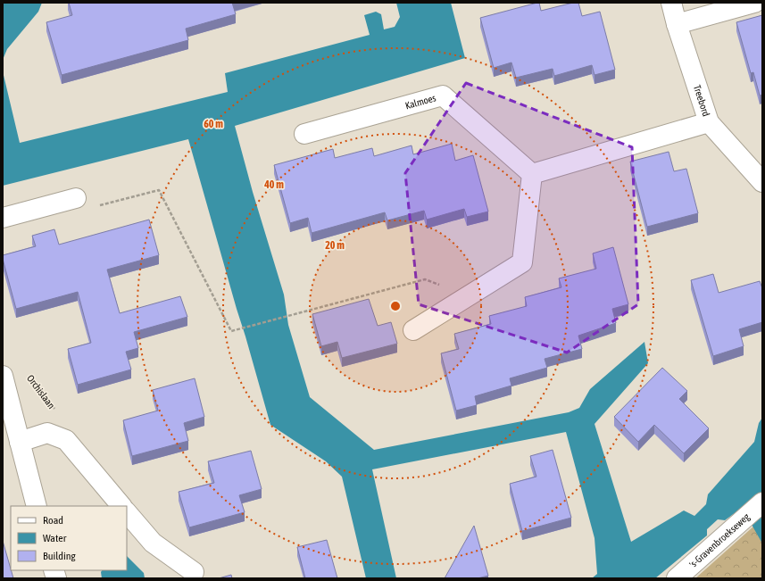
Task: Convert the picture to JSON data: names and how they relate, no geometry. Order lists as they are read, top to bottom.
{
  "streets": {
    "street": ["Treebord", "Kalmoes", "'s-Gravenbroekseweg"],
    "path": ["Orchislaan"]
  },
  "legend": ["Road", "Water", "Building"],
  "rings": ["60 m", "40 m", "20 m"]
}
